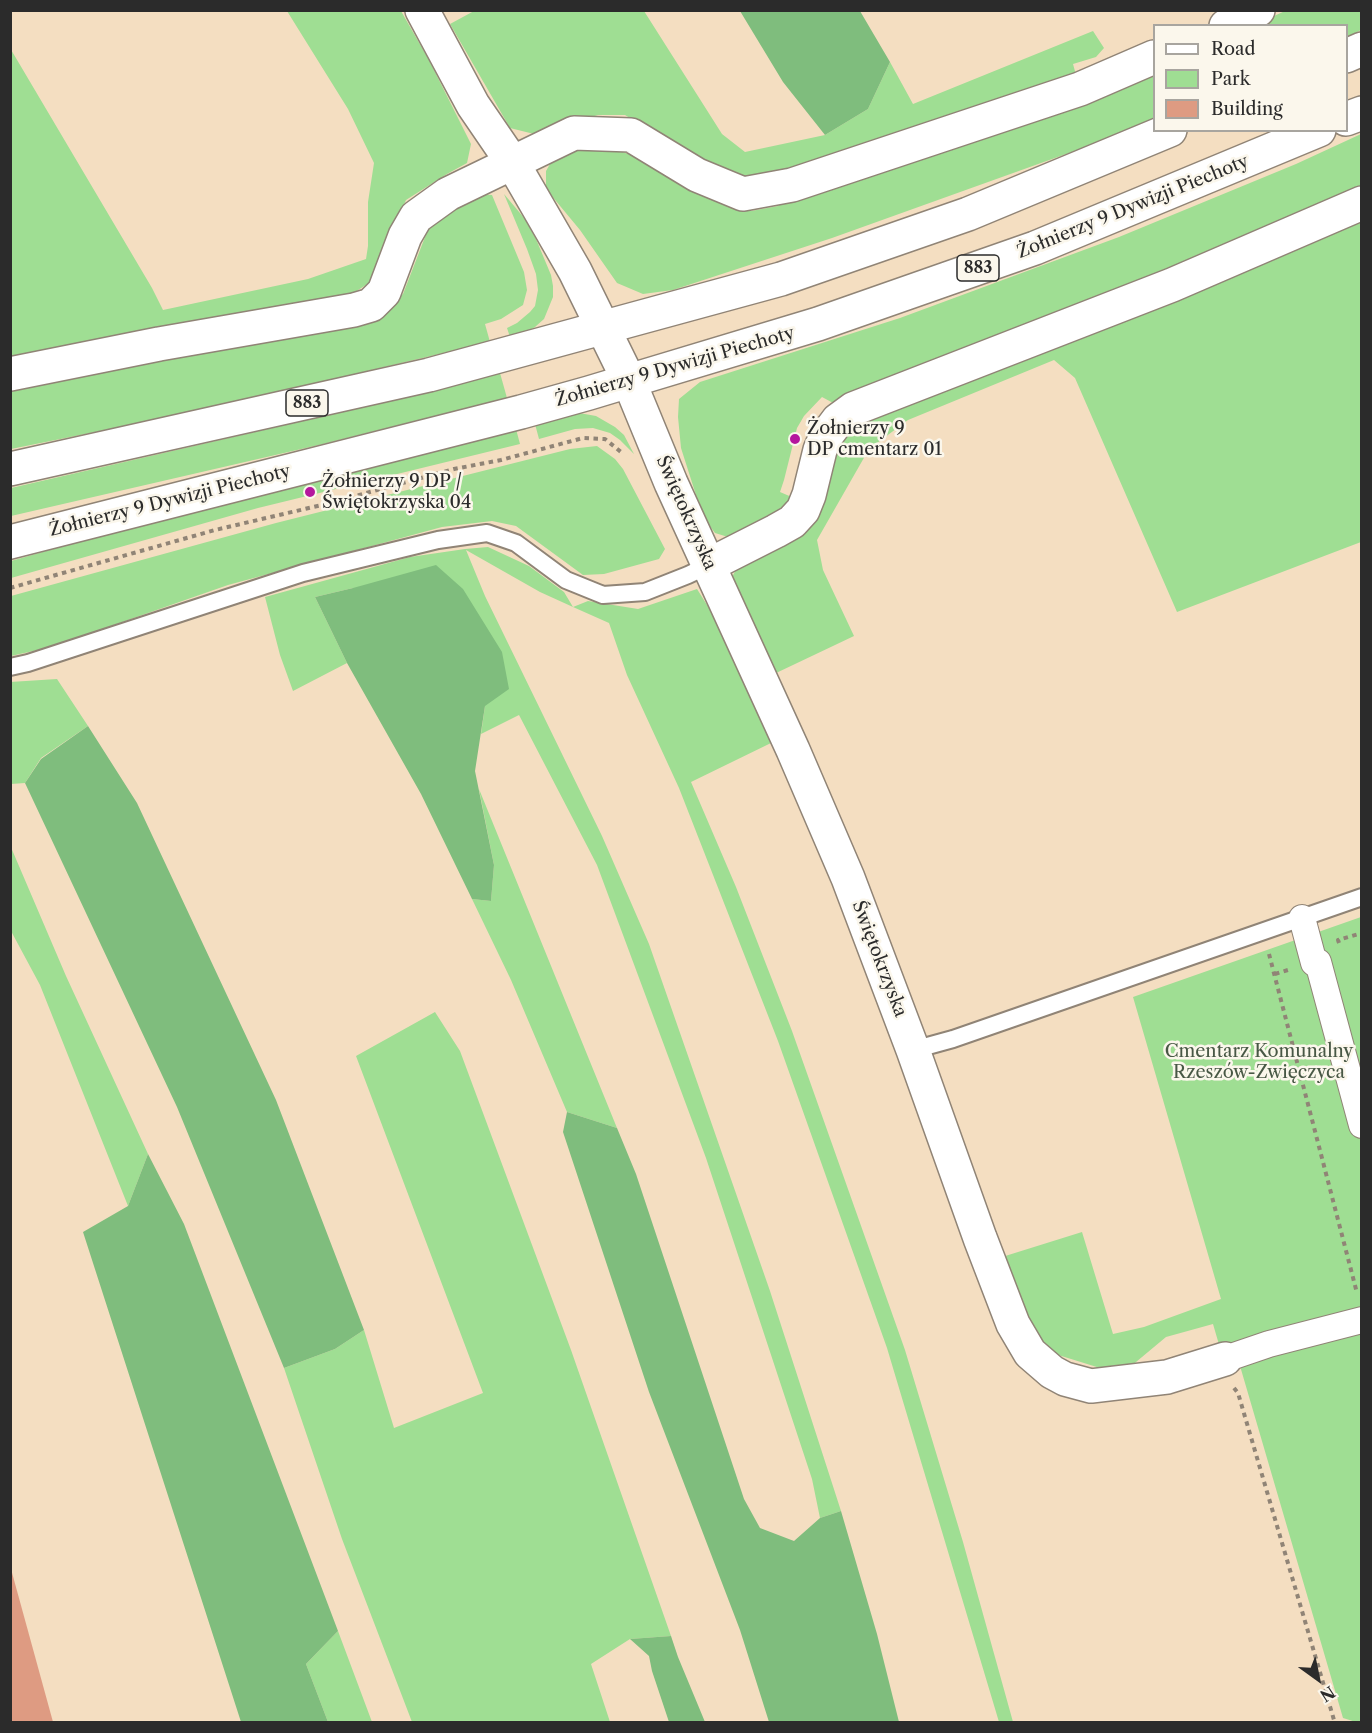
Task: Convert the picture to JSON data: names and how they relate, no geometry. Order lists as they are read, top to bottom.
{
  "streets": {
    "main road": ["Żołnierzy 9 Dywizji Piechoty", "883", "Świętokrzyska"]
  },
  "crossings": [
    ["Żołnierzy 9 Dywizji Piechoty", "Świętokrzyska"],
    ["883", "Świętokrzyska"]
  ],
  "parks": ["Cmentarz Komunalny Rzeszów-Zwięczyca"],
  "places": ["Żołnierzy 9 DP cmentarz 01", "Żołnierzy 9 DP / Świętokrzyska 04"],
  "legend": ["Road", "Park", "Building"],
  "north": "bottom right"
}
